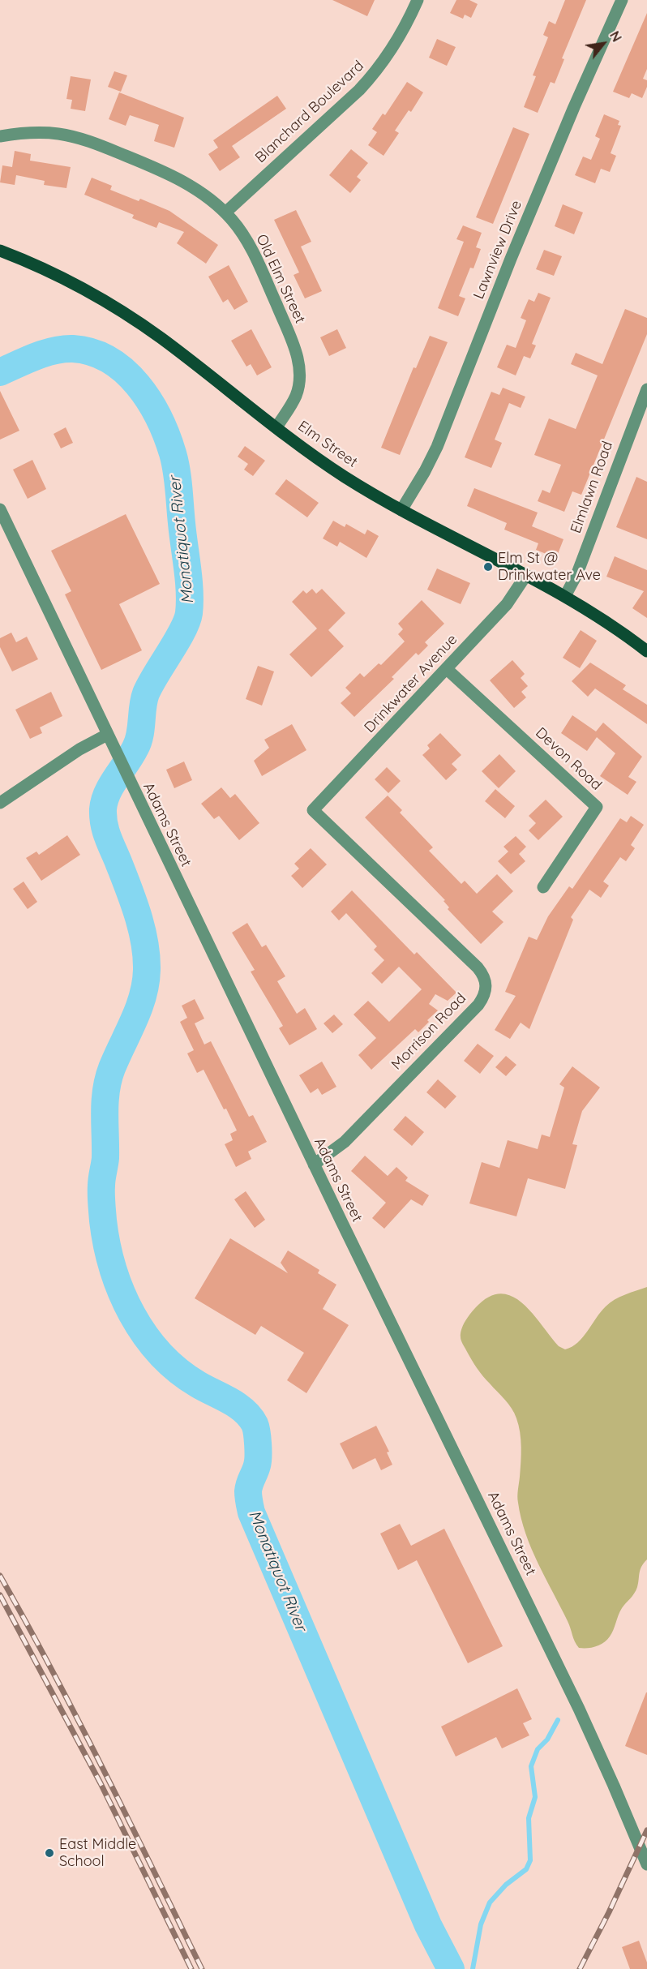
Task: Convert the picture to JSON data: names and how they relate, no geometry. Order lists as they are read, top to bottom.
{
  "streets": {
    "main road": ["Elm Street"],
    "street": [
      "Blanchard Boulevard",
      "Lawnview Drive",
      "Old Elm Street",
      "Elmlawn Road",
      "Drinkwater Avenue",
      "Devon Road",
      "Adams Street",
      "Morrison Road"
    ]
  },
  "crossings": [
    ["Blanchard Boulevard", "Old Elm Street"],
    ["Lawnview Drive", "Elm Street"],
    ["Old Elm Street", "Elm Street"],
    ["Elm Street", "Elmlawn Road"],
    ["Elm Street", "Drinkwater Avenue"],
    ["Drinkwater Avenue", "Devon Road"],
    ["Drinkwater Avenue", "Morrison Road"],
    ["Adams Street", "Morrison Road"]
  ],
  "water": ["Monatiquot River"],
  "places": ["Elm St @ Drinkwater Ave", "East Middle School"],
  "north": "top right"
}
